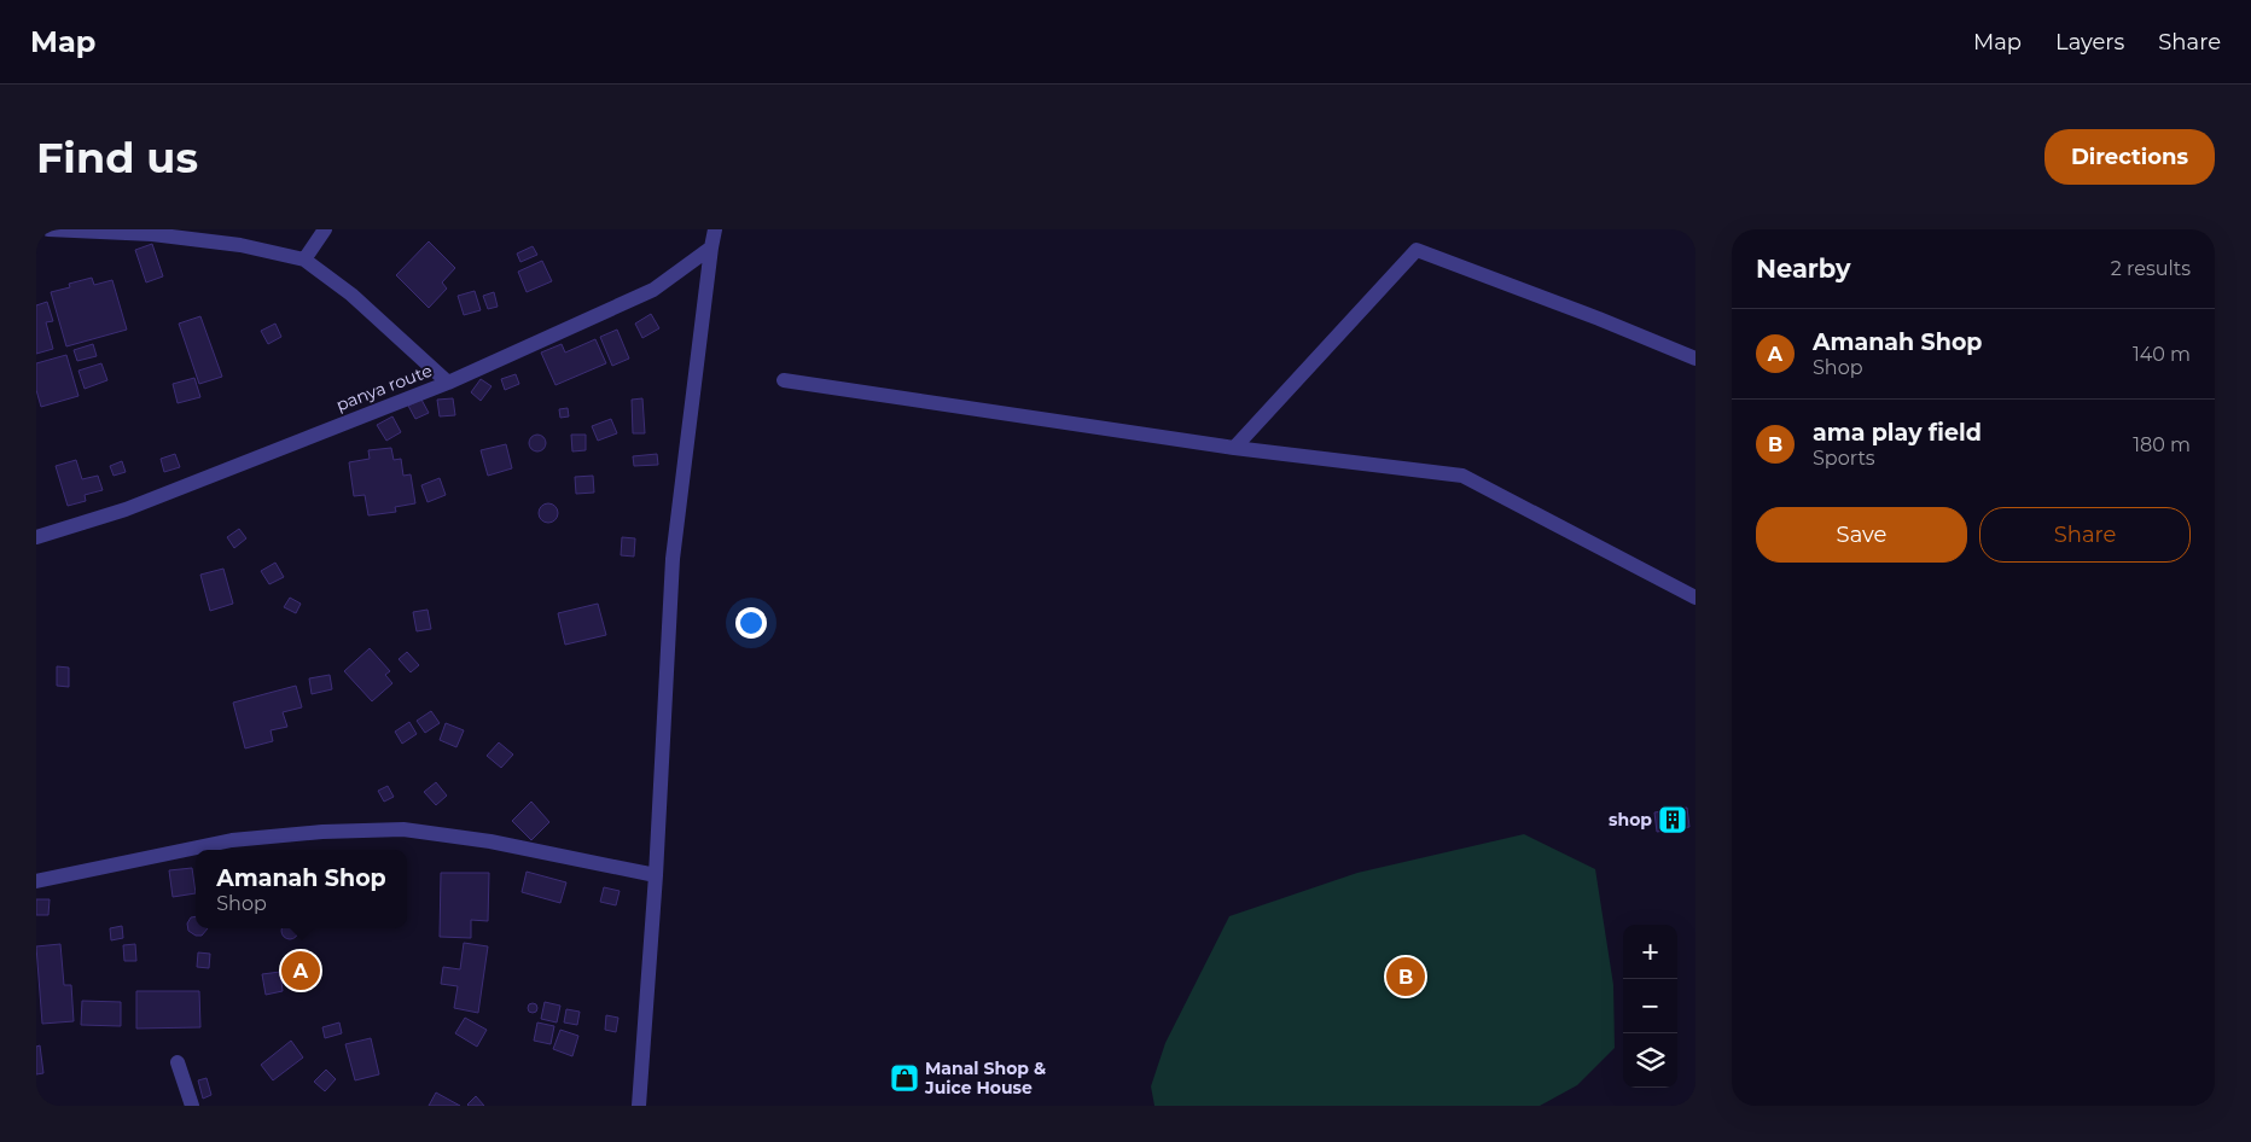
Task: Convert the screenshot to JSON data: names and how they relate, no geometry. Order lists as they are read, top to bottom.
{
  "streets": {
    "street": ["panya route"]
  },
  "places": {
    "building": ["shop"],
    "shop": ["Manal Shop & Juice House"]
  },
  "page": {
    "header": "Map",
    "nav": ["Map", "Layers", "Share"],
    "buttons": [
      "Directions",
      ["Save", "Share"]
    ],
    "title": "Find us",
    "heading": ["Nearby", "2 results"],
    "list": [
      {
        "mark": "A",
        "name": "Amanah Shop",
        "note": "Shop",
        "value": "140 m"
      },
      {
        "mark": "B",
        "name": "ama play field",
        "note": "Sports",
        "value": "180 m"
      }
    ],
    "popup": ["Amanah Shop", "Shop"],
    "map_buttons": ["+", "−"],
    "pins": ["A", "B"]
  }
}
